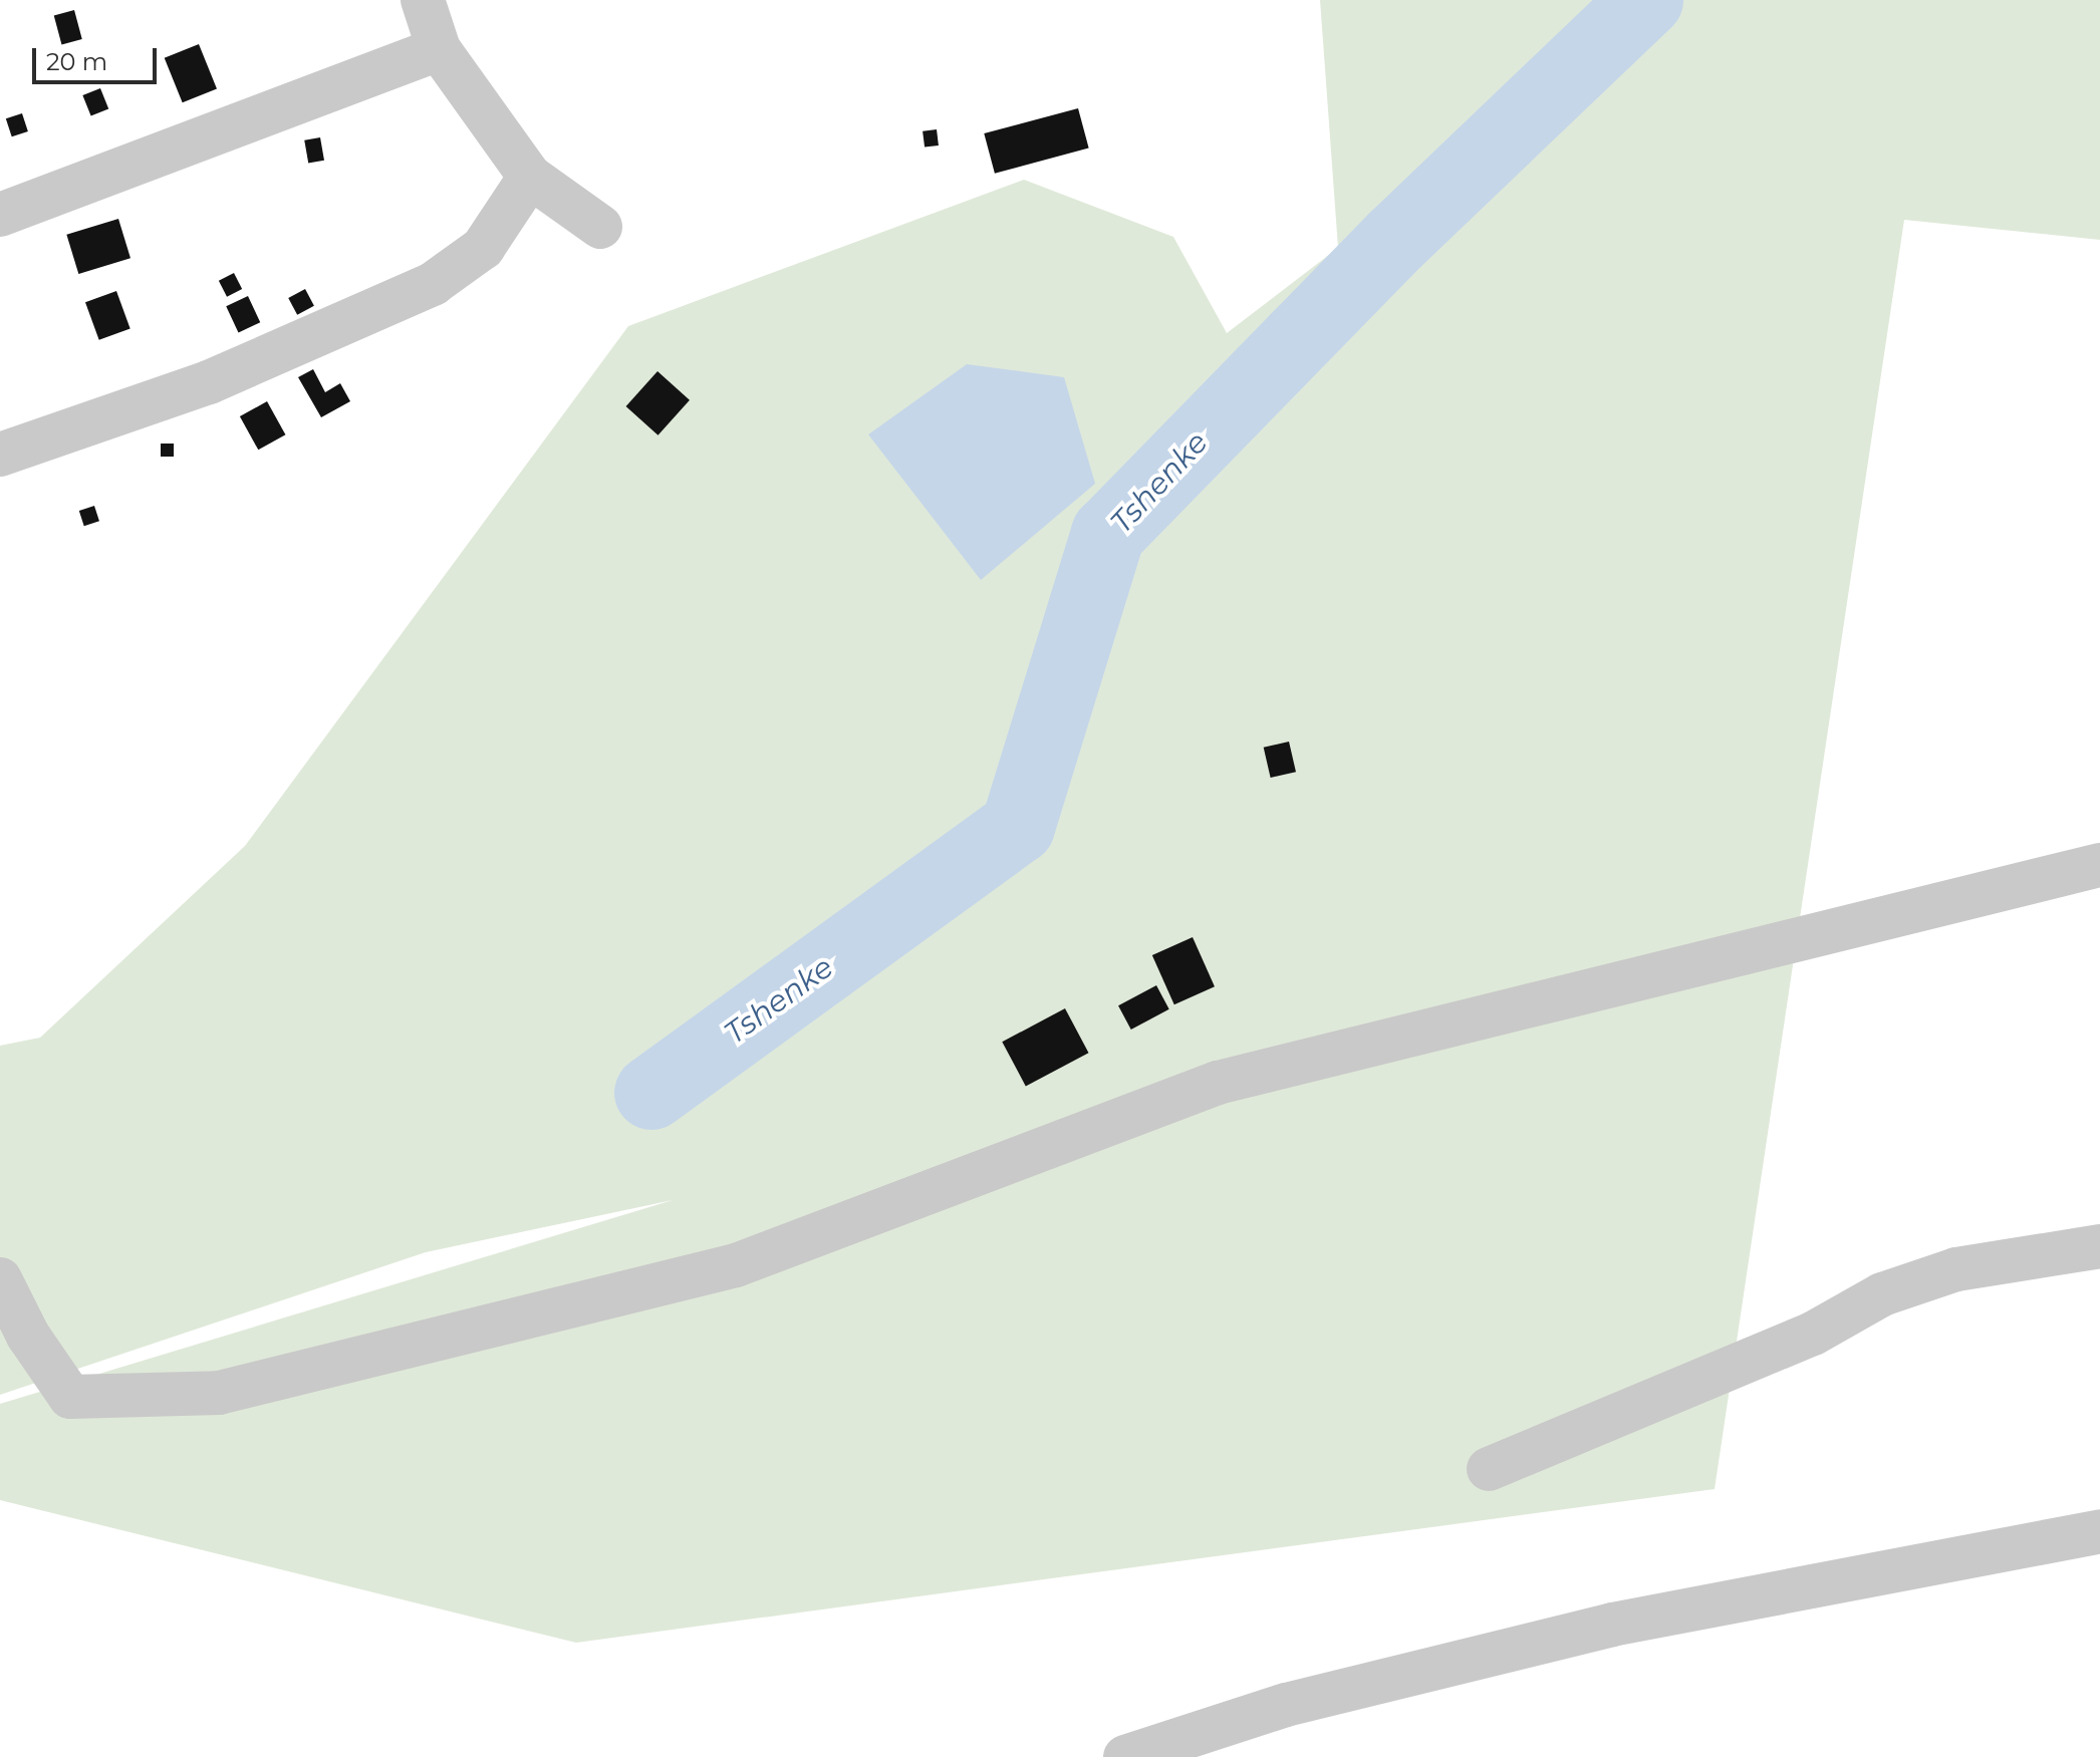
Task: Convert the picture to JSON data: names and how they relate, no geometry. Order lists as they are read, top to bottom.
{
  "water": ["Tshenke"],
  "scale_bar": "20 m"
}
